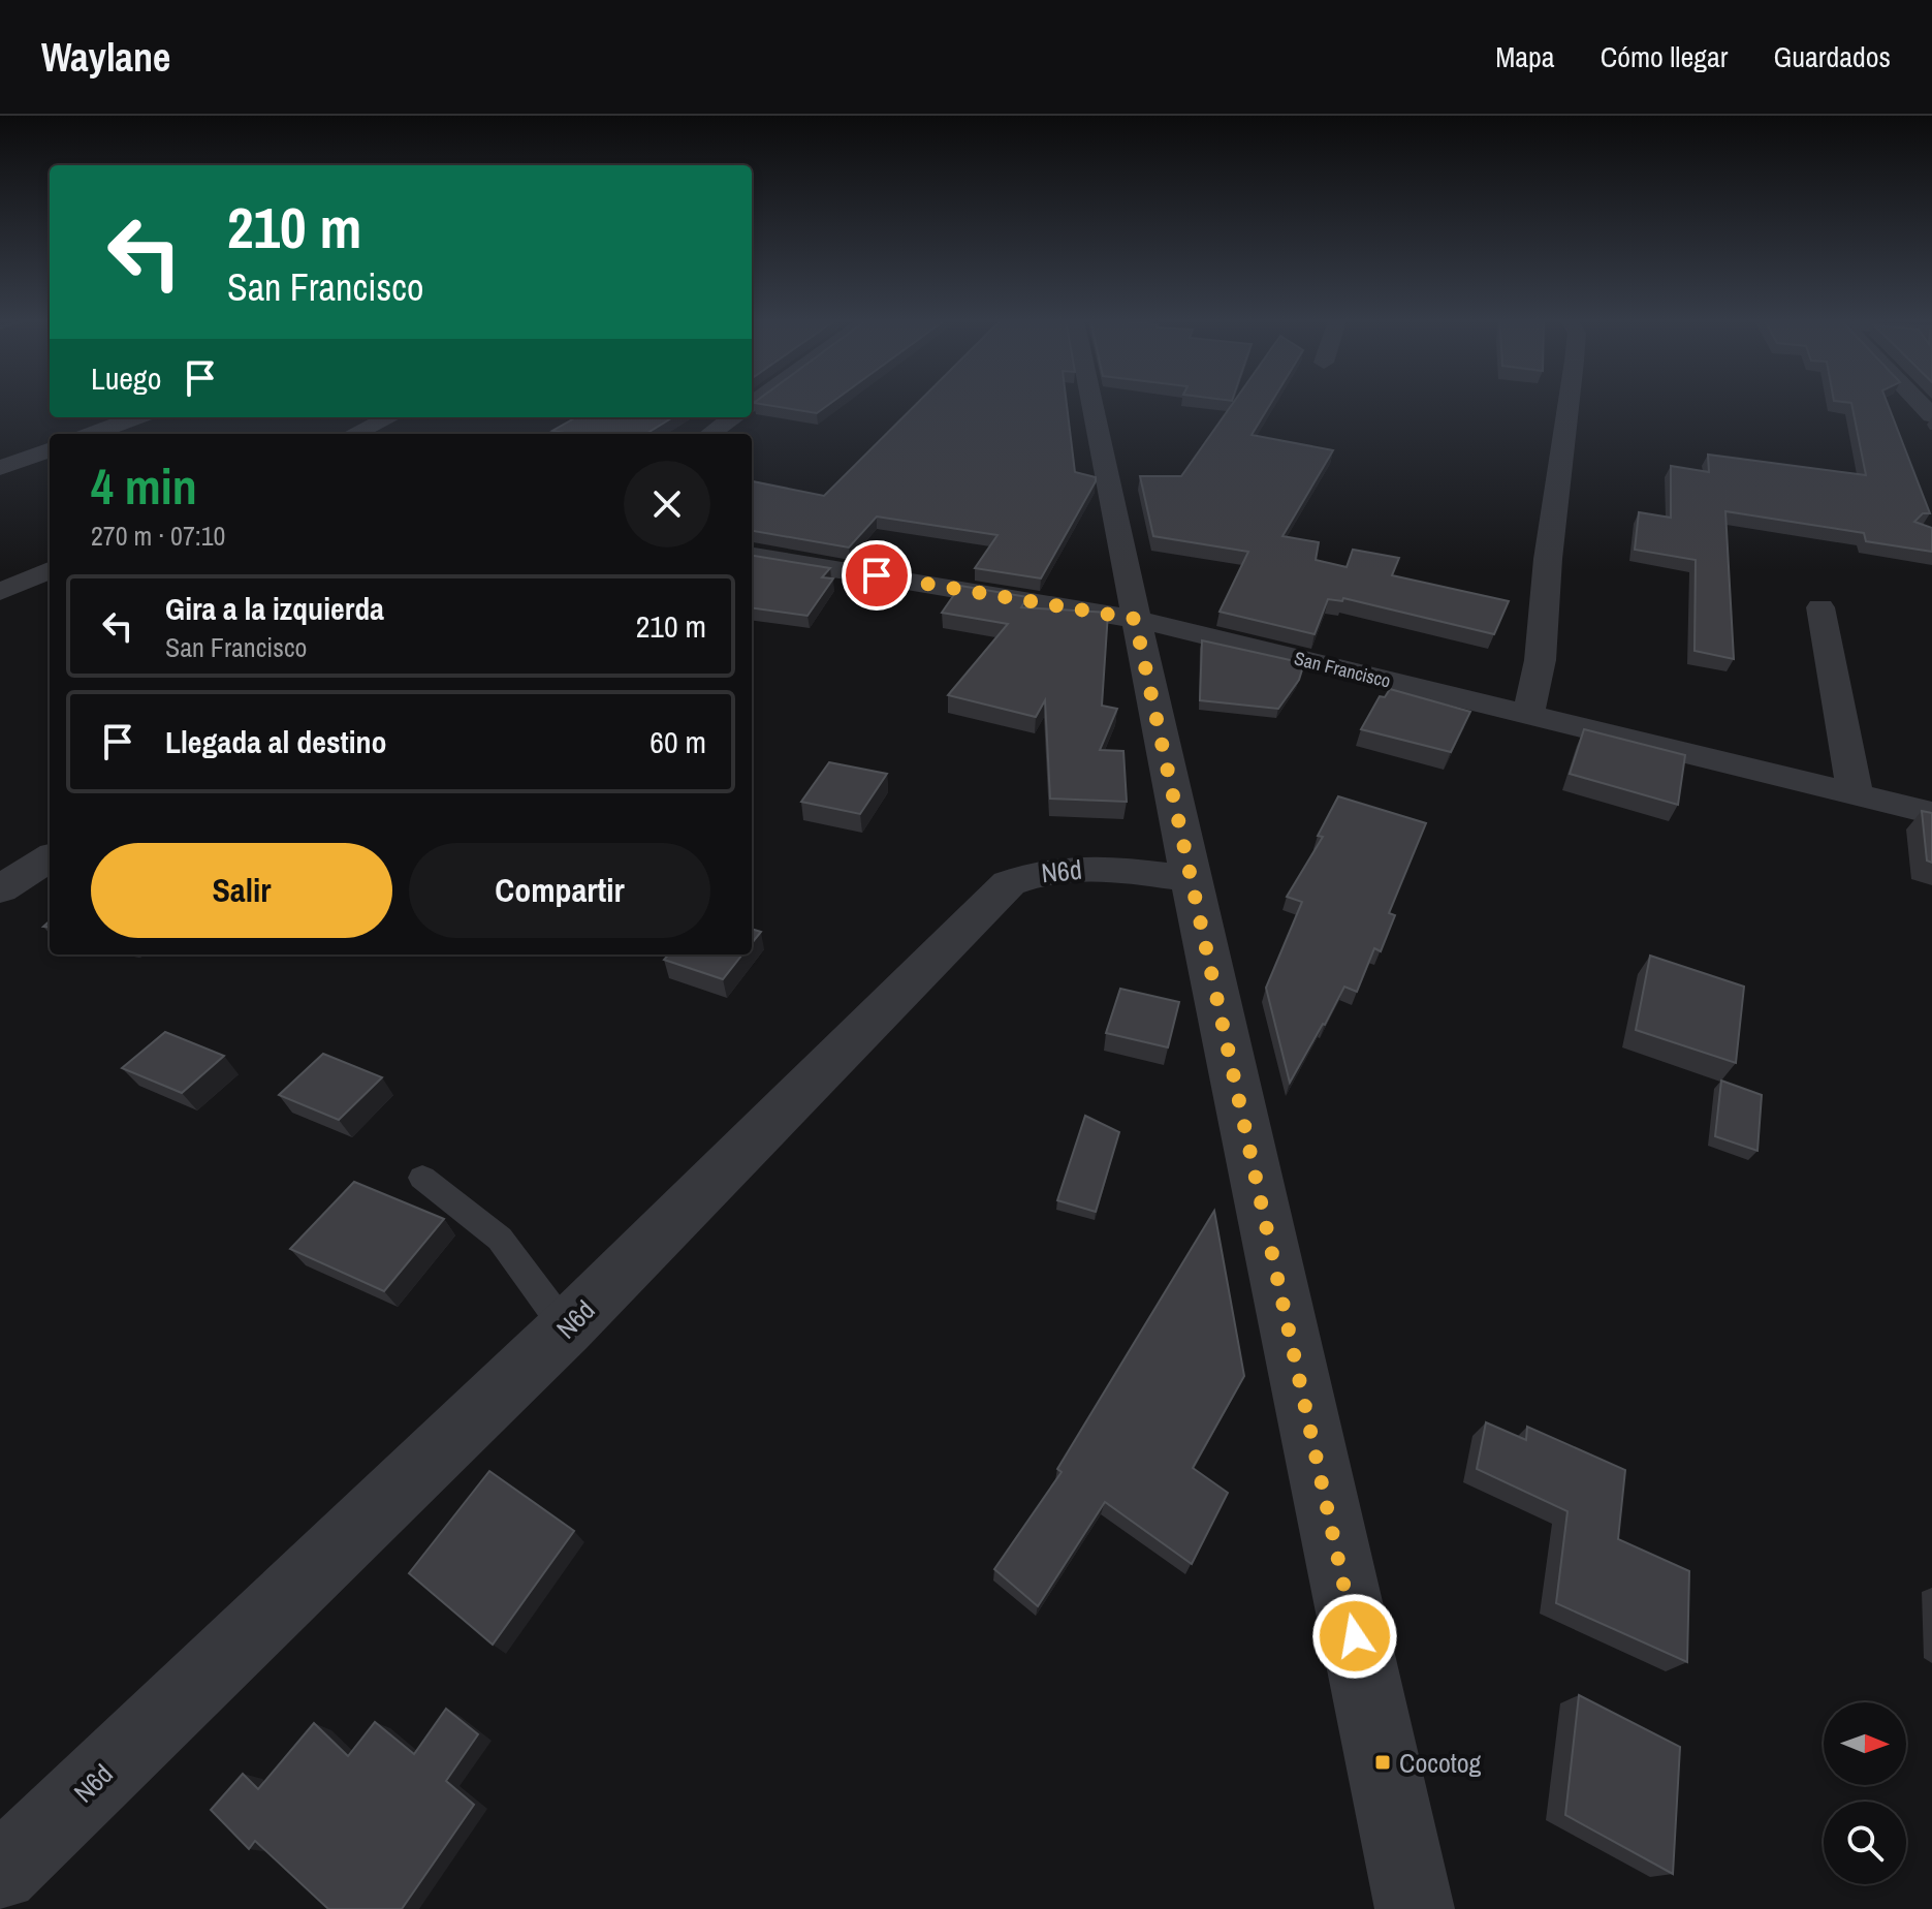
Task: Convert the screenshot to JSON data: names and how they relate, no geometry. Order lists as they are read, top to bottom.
{
  "streets": {
    "street": ["San Francisco", "N6d"]
  },
  "places": {
    "transit": ["Cocotog"]
  },
  "north": "right",
  "page": {
    "header": "Waylane",
    "nav": ["Mapa", "Cómo llegar", "Guardados"],
    "turn": ["210 m", "San Francisco"],
    "then": "Luego",
    "heading": ["4 min", "270 m · 07:10"],
    "list": [
      {
        "name": "Gira a la izquierda",
        "note": "San Francisco",
        "value": "210 m"
      },
      {
        "name": "Llegada al destino",
        "value": "60 m"
      }
    ],
    "buttons": ["Salir", "Compartir"]
  }
}
